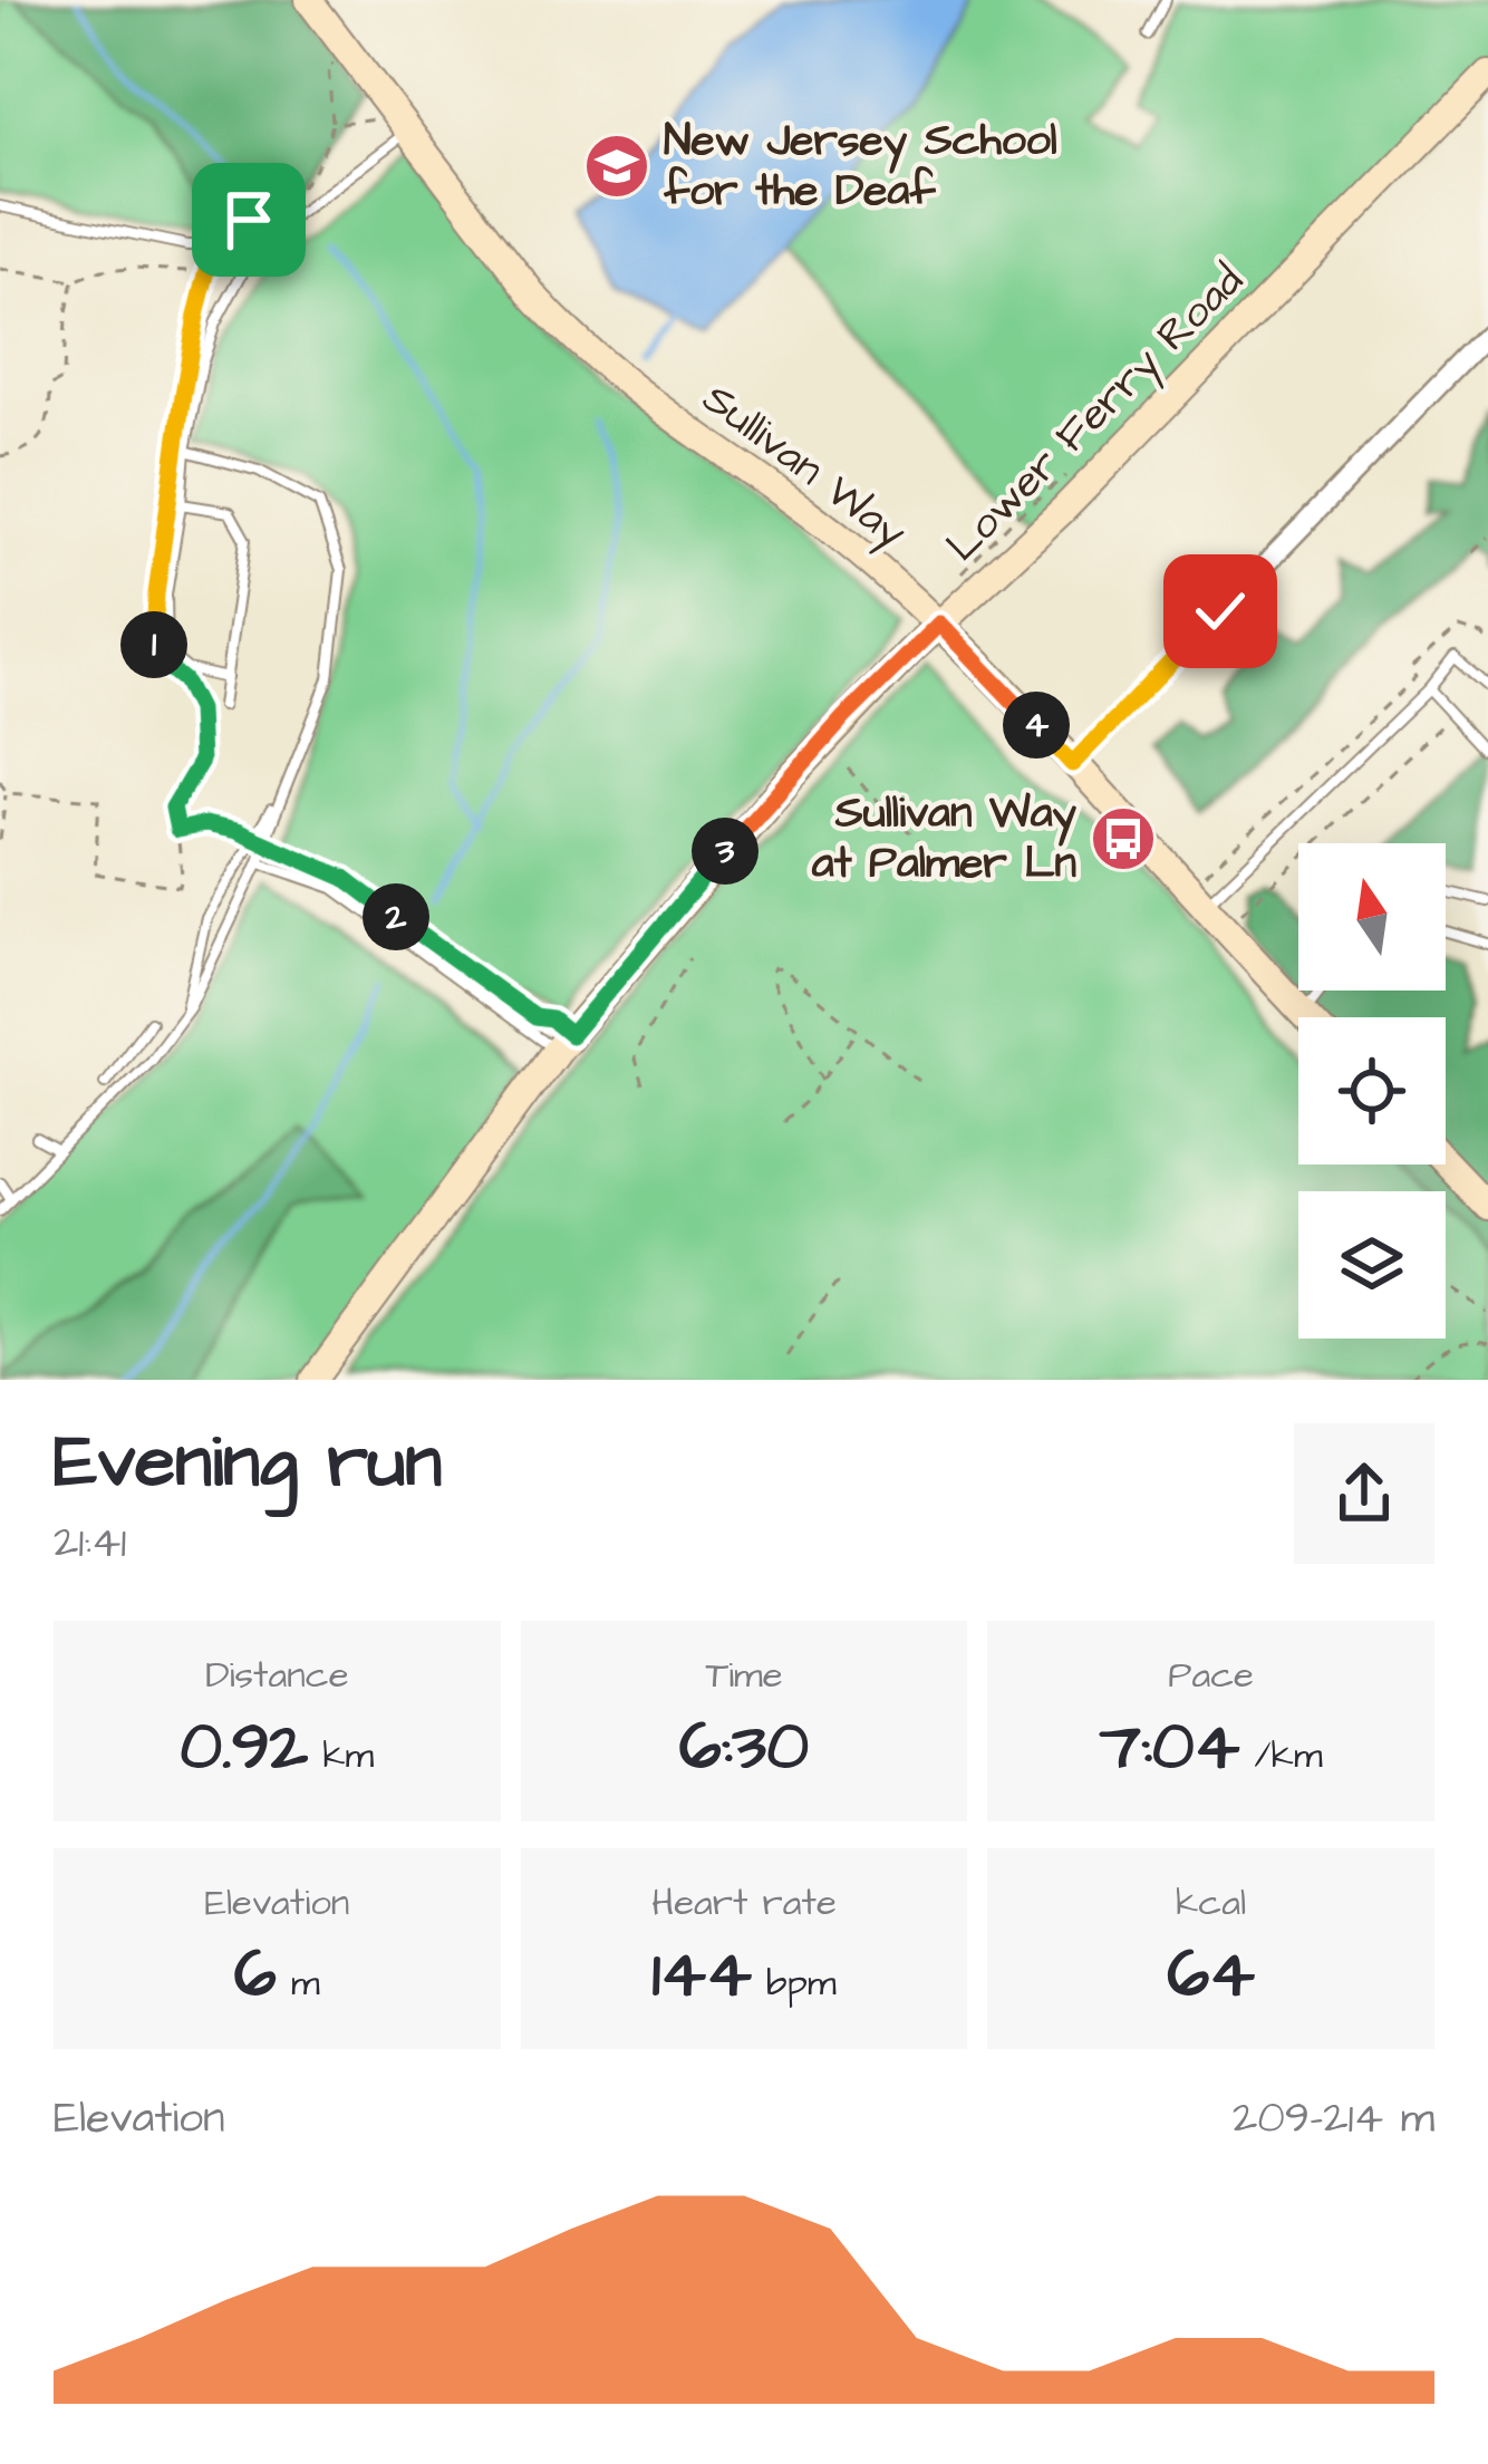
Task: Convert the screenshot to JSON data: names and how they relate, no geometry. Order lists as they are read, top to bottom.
{
  "streets": {
    "main road": ["Lower Ferry Road", "Sullivan Way"]
  },
  "crossings": [
    ["Lower Ferry Road", "Sullivan Way"]
  ],
  "places": {
    "school or university": ["New Jersey School for the Deaf"],
    "bus stop": ["Sullivan Way at Palmer Ln"]
  },
  "north": "top",
  "page": {
    "pins": [
      "1",
      "4",
      "3",
      "2"
    ],
    "heading": ["Evening run", "21:41"],
    "stats": [
      ["Distance", "0.92 km"],
      ["Time", "6:30"],
      ["Pace", "7:04 /km"],
      ["Elevation", "6 m"],
      ["Heart rate", "144 bpm"],
      ["kcal", "64"]
    ],
    "chart": ["Elevation", "209–214 m"]
  }
}
